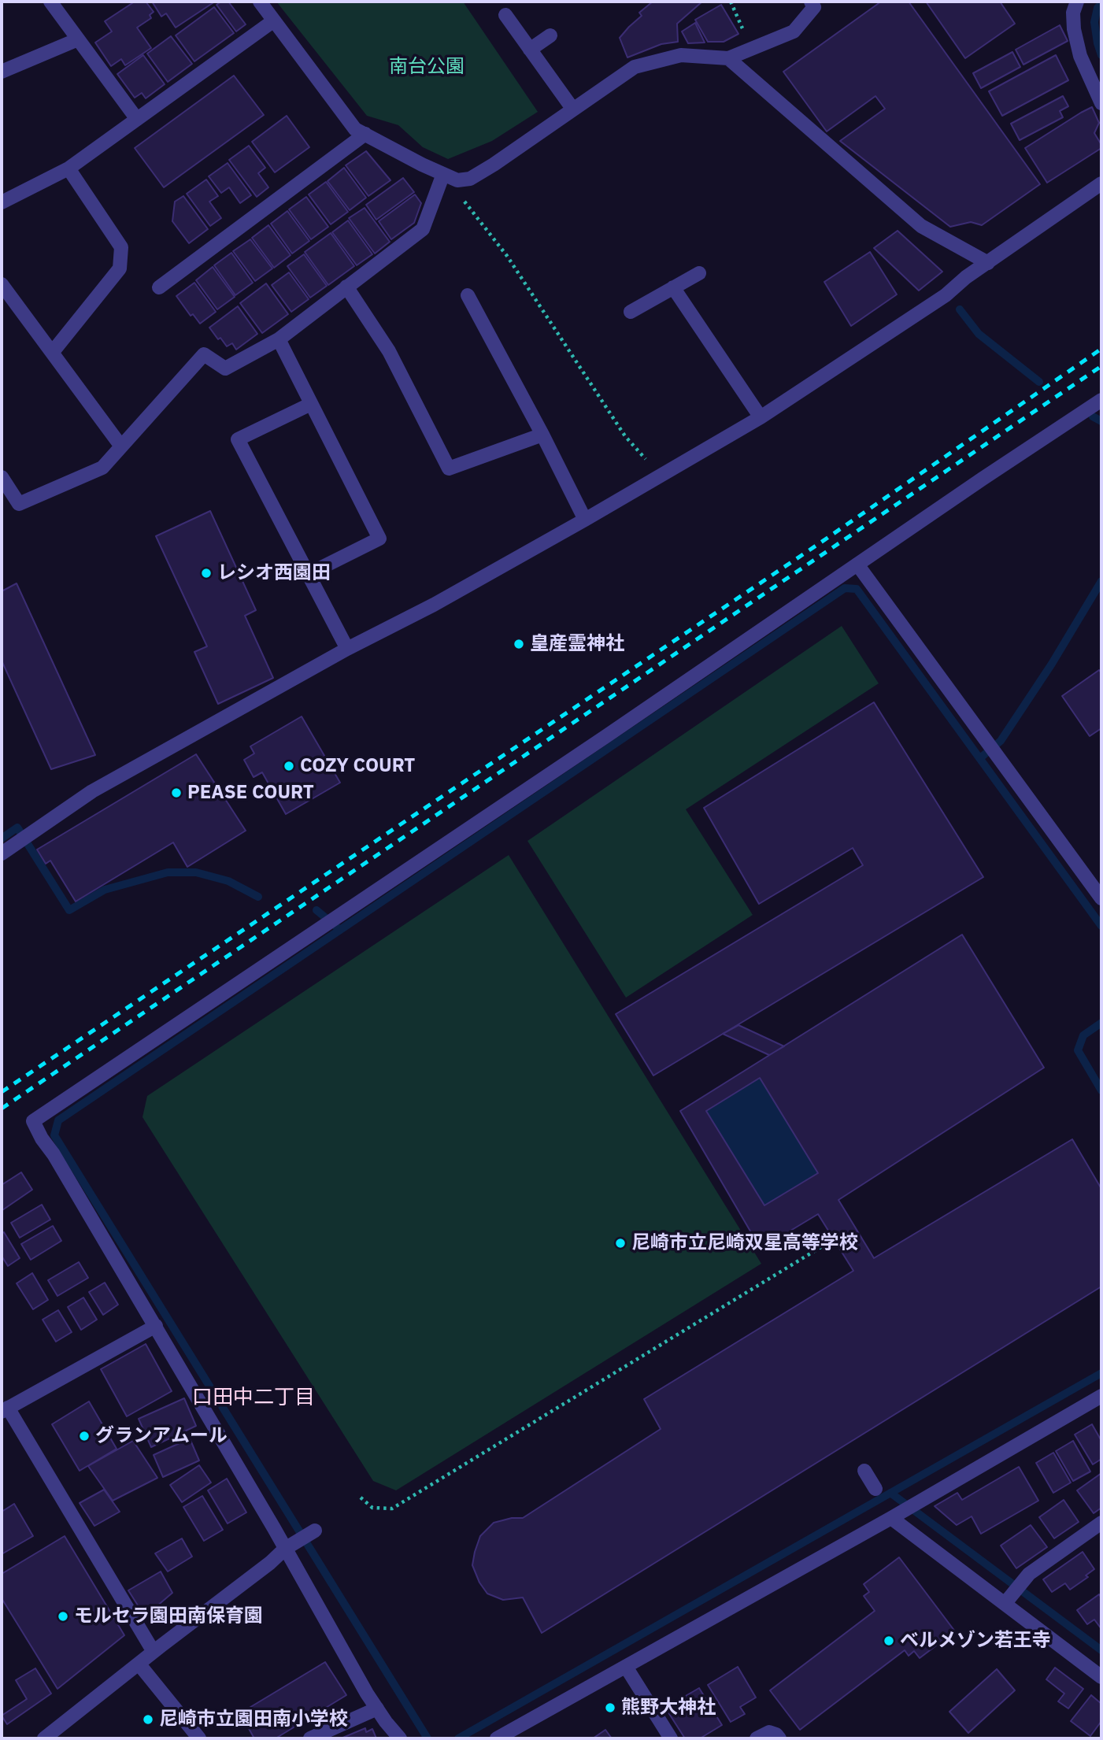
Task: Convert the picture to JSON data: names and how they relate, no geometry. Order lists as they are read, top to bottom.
{
  "districts": ["口田中二丁目"],
  "parks": ["南台公園"],
  "places": [
    "レシオ西園田",
    "皇産霊神社",
    "COZY COURT",
    "PEASE COURT",
    "尼崎市立尼崎双星高等学校",
    "グランアムール",
    "モルセラ園田南保育園",
    "ベルメゾン若王寺",
    "熊野大神社",
    "尼崎市立園田南小学校"
  ]
}
